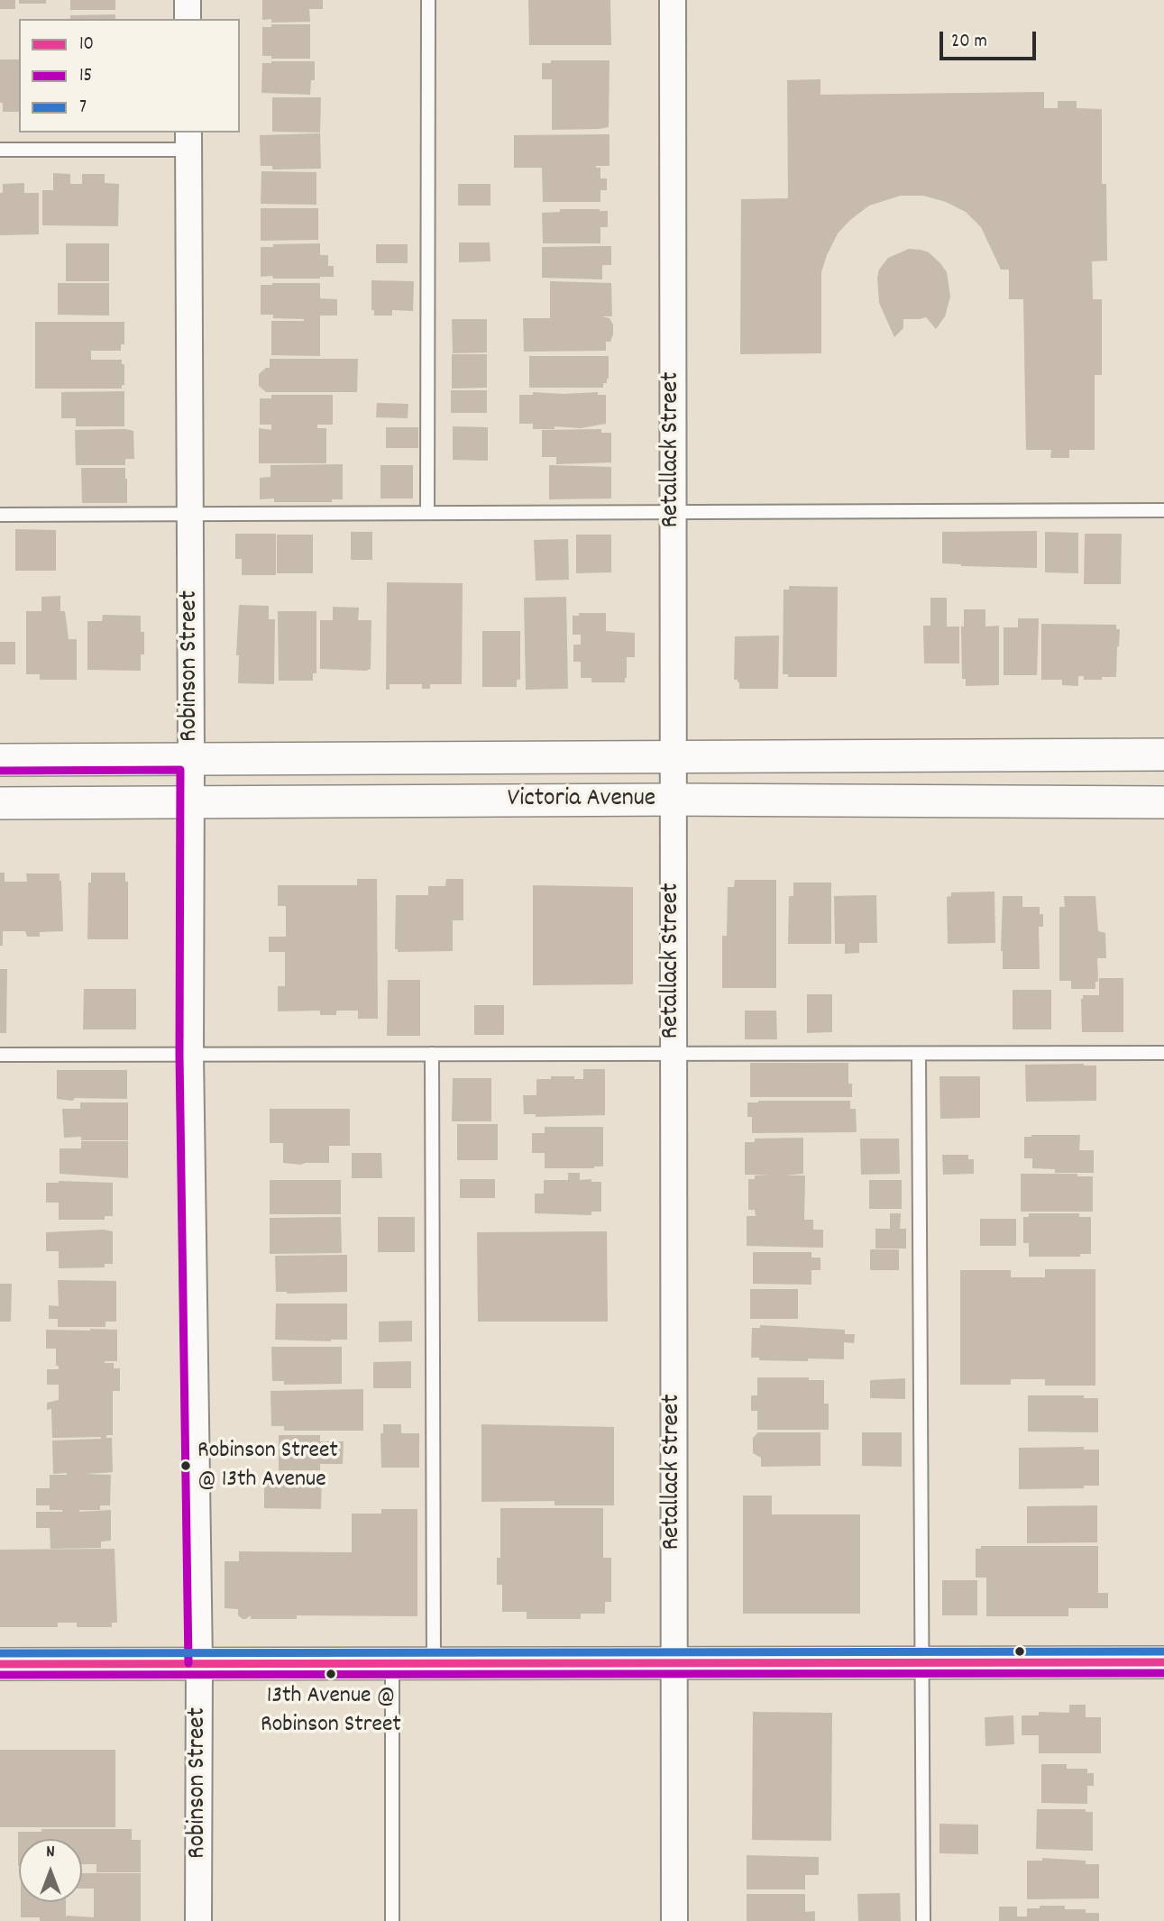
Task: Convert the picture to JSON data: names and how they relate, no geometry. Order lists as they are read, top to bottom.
{
  "streets": {
    "street": ["Retallack Street", "Robinson Street", "Victoria Avenue"]
  },
  "crossings": [
    ["Retallack Street", "Victoria Avenue"],
    ["Robinson Street", "Victoria Avenue"]
  ],
  "places": ["Robinson Street @ 13th Avenue", "13th Avenue @ Robinson Street"],
  "lines": ["transit line 15", "transit line 7", "transit line 10"],
  "legend": ["10", "15", "7"],
  "scale_bar": "20 m",
  "north": "top"
}
